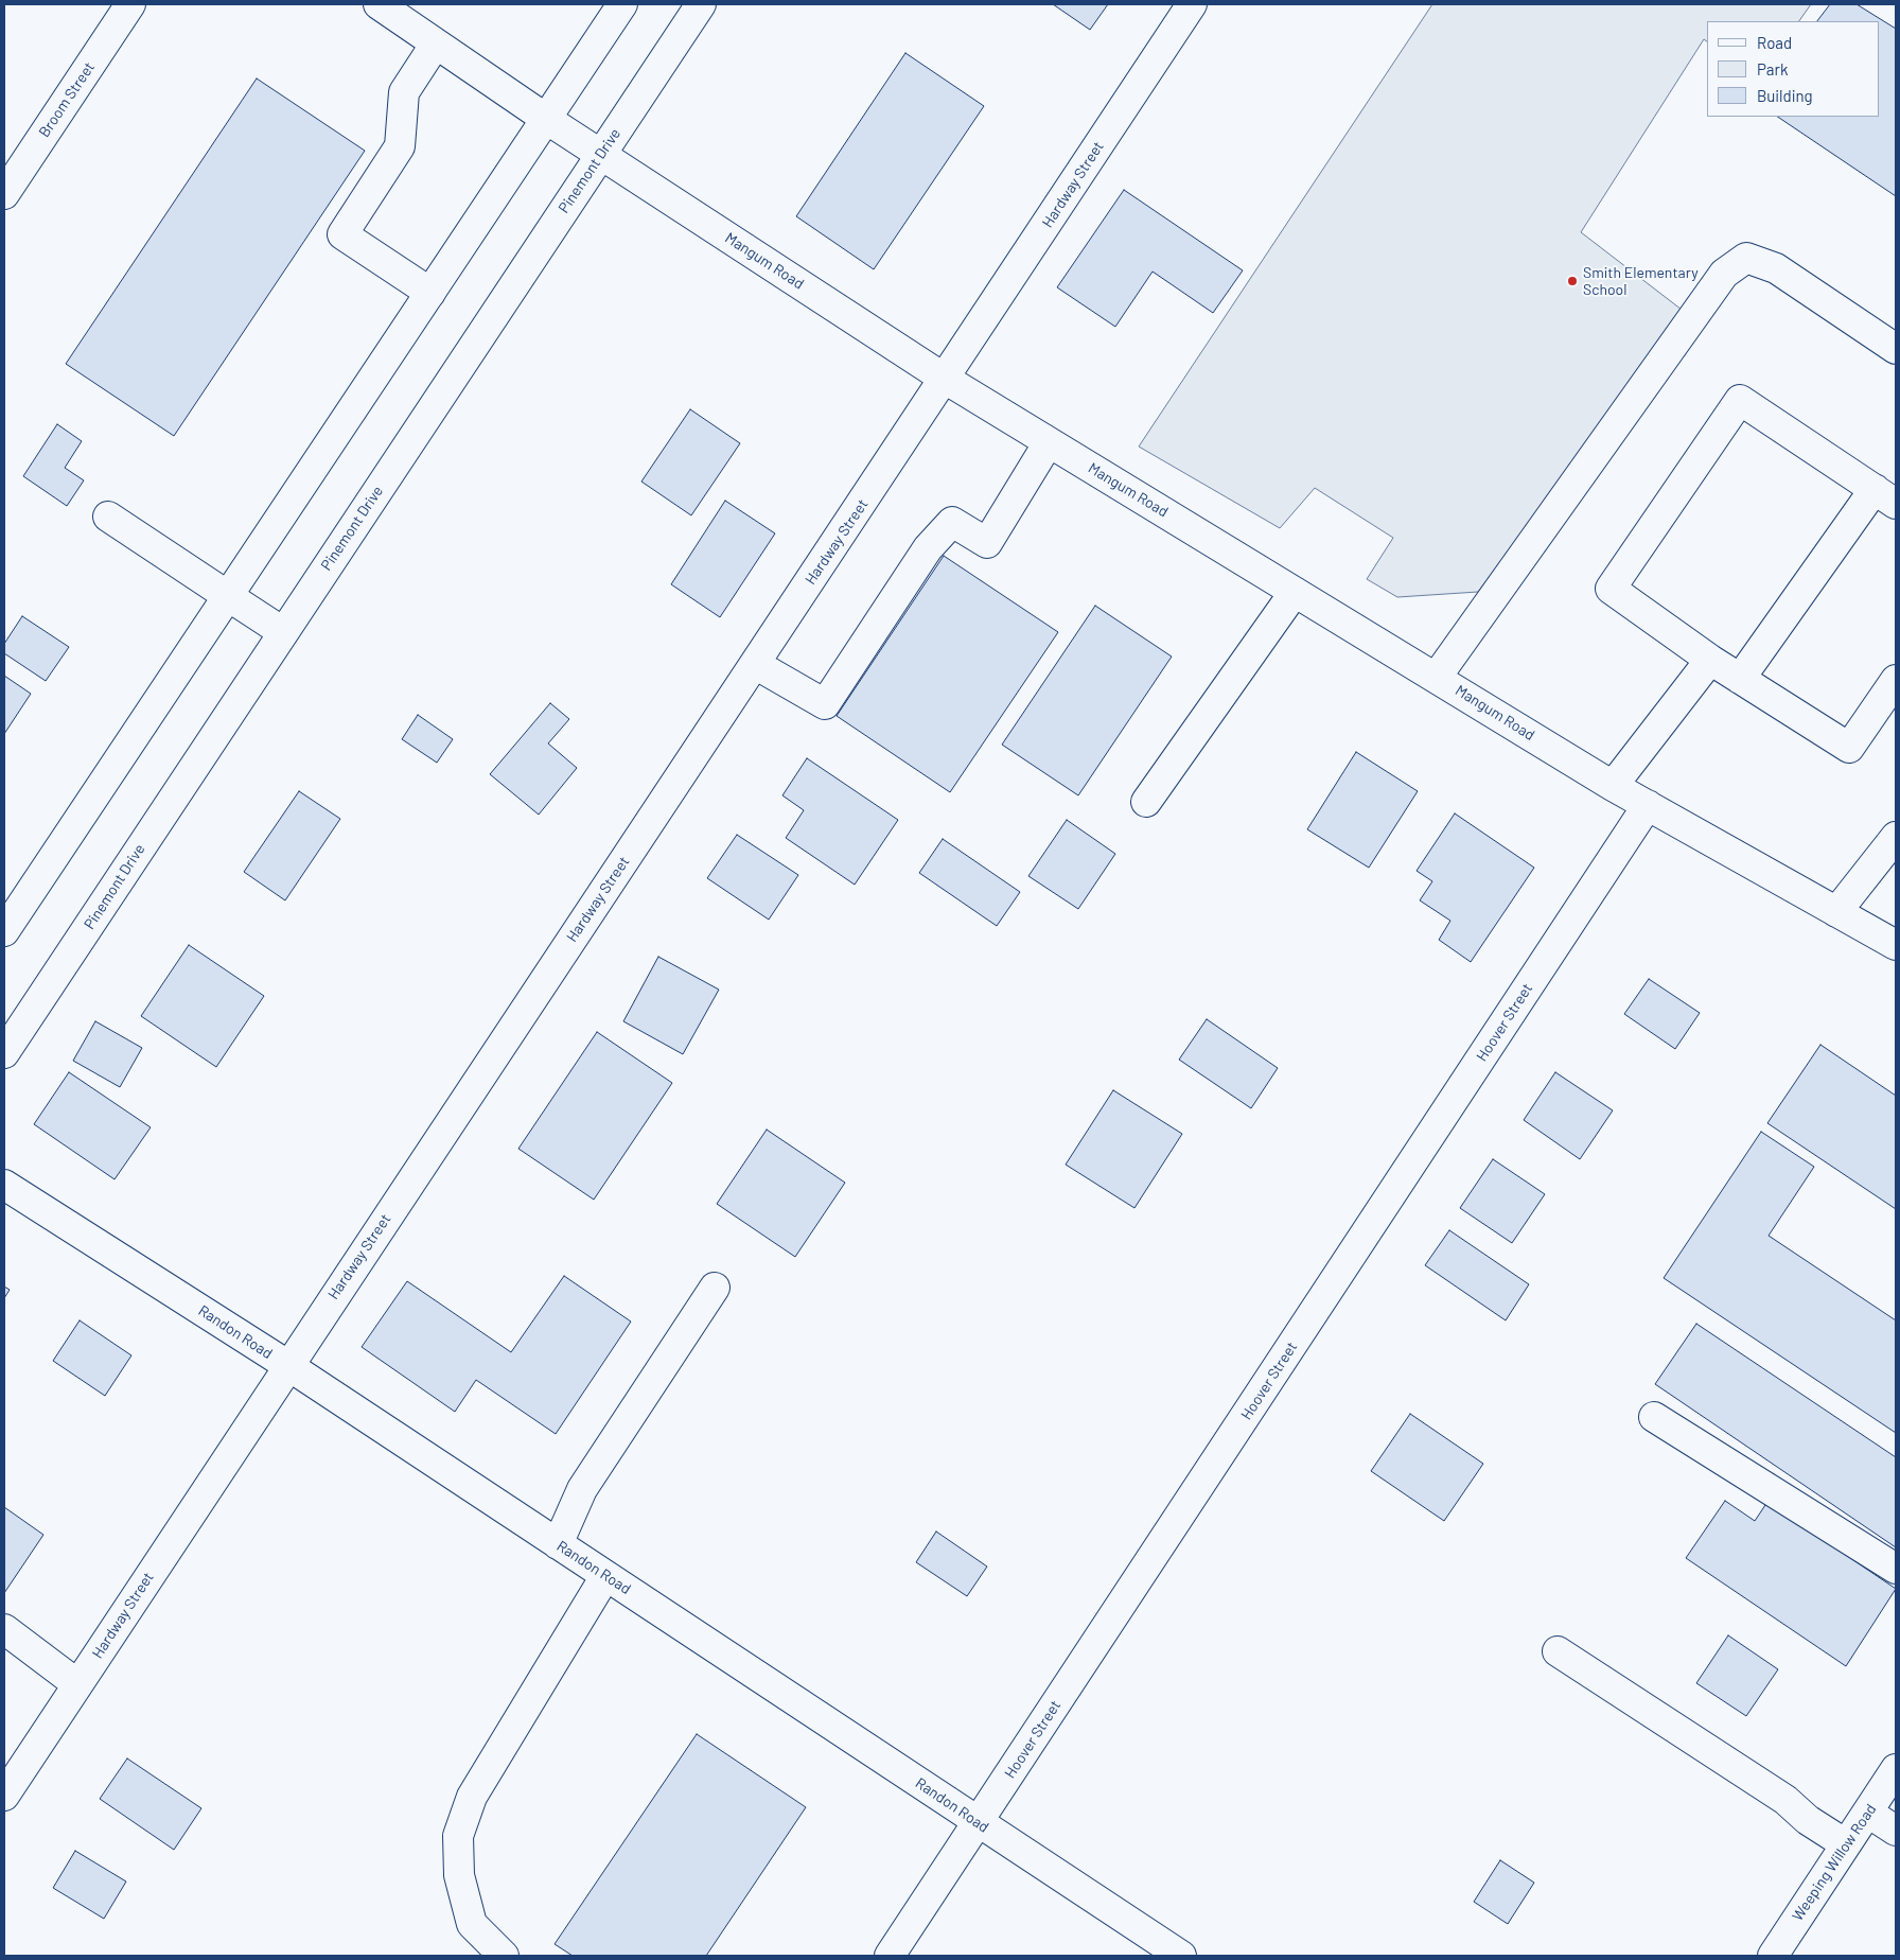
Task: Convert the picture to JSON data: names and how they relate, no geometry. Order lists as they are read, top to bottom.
{
  "streets": {
    "street": [
      "Broom Street",
      "Pinemont Drive",
      "Hardway Street",
      "Mangum Road",
      "Hoover Street",
      "Randon Road",
      "Weeping Willow Road"
    ]
  },
  "crossings": [
    ["Pinemont Drive", "Mangum Road"],
    ["Hardway Street", "Mangum Road"],
    ["Hardway Street", "Randon Road"],
    ["Mangum Road", "Hoover Street"],
    ["Hoover Street", "Randon Road"]
  ],
  "places": ["Smith Elementary School"],
  "legend": ["Road", "Park", "Building"]
}
